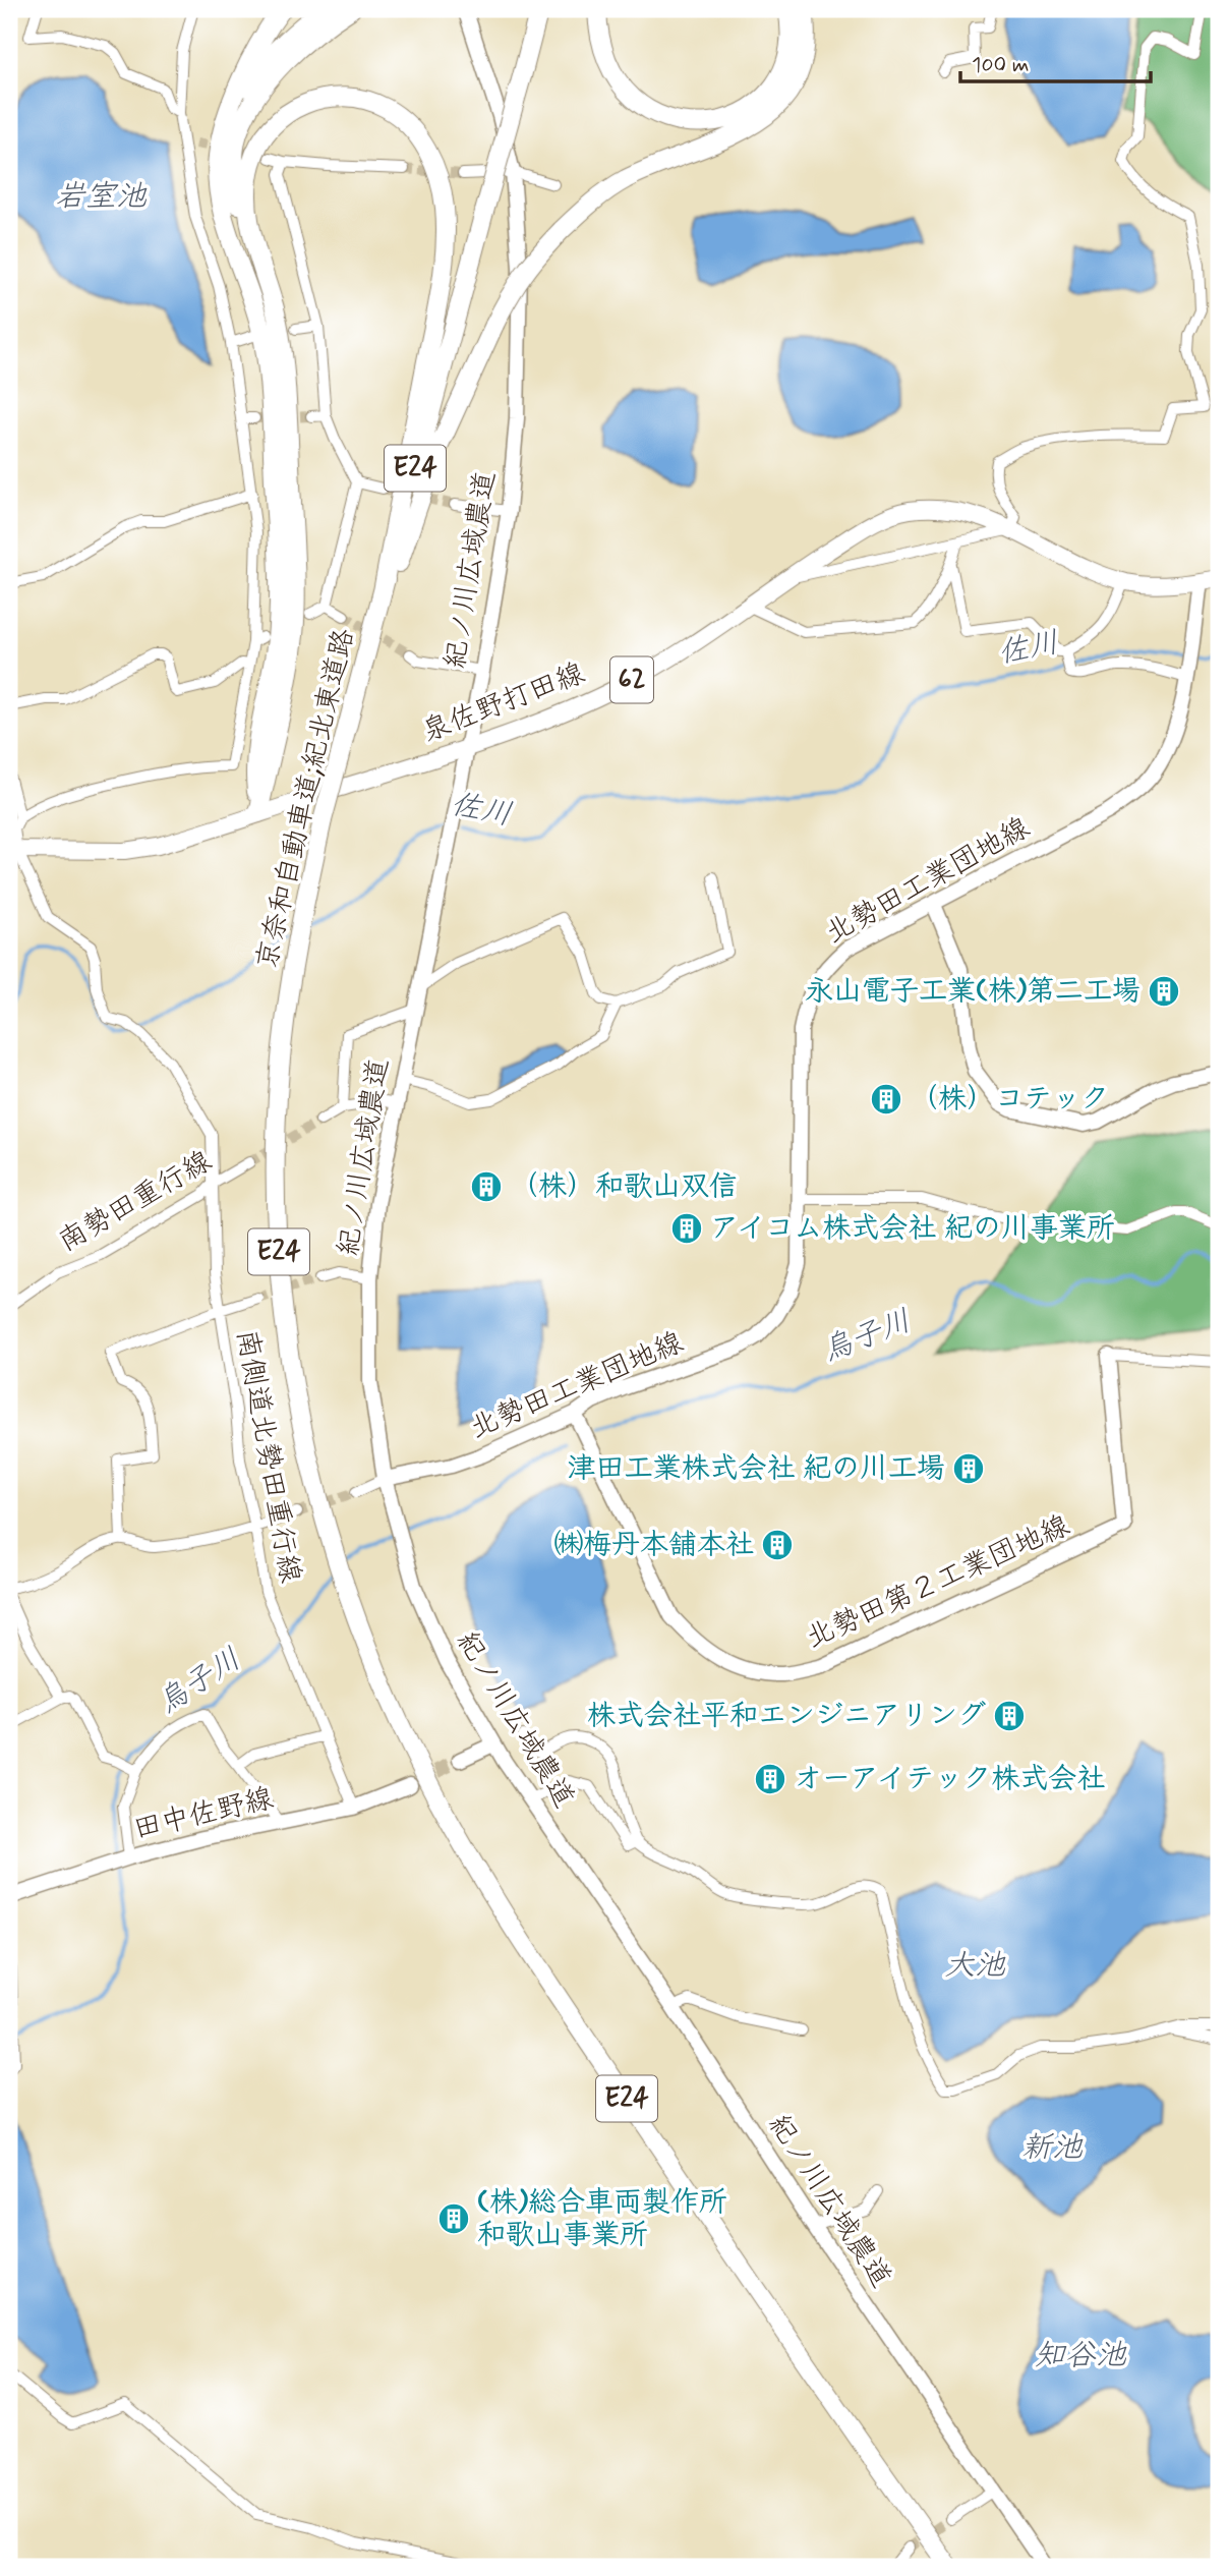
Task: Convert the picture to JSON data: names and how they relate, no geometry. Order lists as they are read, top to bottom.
{
  "streets": {
    "highway": ["E24", "京奈和自動車道;紀北東道路"],
    "main road": ["62", "泉佐野打田線"],
    "street": [
      "紀ノ川広域農道",
      "北勢田工業団地線",
      "南勢田重行線",
      "南側道北勢田重行線",
      "北勢田第２工業団地線",
      "田中佐野線"
    ]
  },
  "crossings": [
    ["紀ノ川広域農道", "泉佐野打田線"],
    ["紀ノ川広域農道", "北勢田工業団地線"],
    ["泉佐野打田線", "北勢田工業団地線"],
    ["泉佐野打田線", "南側道北勢田重行線"],
    ["北勢田工業団地線", "北勢田第２工業団地線"],
    ["南勢田重行線", "南側道北勢田重行線"],
    ["南側道北勢田重行線", "田中佐野線"]
  ],
  "water": [
    "岩室池",
    "佐川",
    "烏子川",
    "大池",
    "新池",
    "知谷池"
  ],
  "places": {
    "building": [
      "永山電子工業(株)第二工場",
      "（株）コテック",
      "（株）和歌山双信",
      "アイコム株式会社 紀の川事業所",
      "津田工業株式会社 紀の川工場",
      "㈱梅丹本舗本社",
      "株式会社平和エンジニアリング",
      "オーアイテック株式会社",
      "(株)総合車両製作所 和歌山事業所"
    ]
  },
  "scale_bar": "100 m"
}
